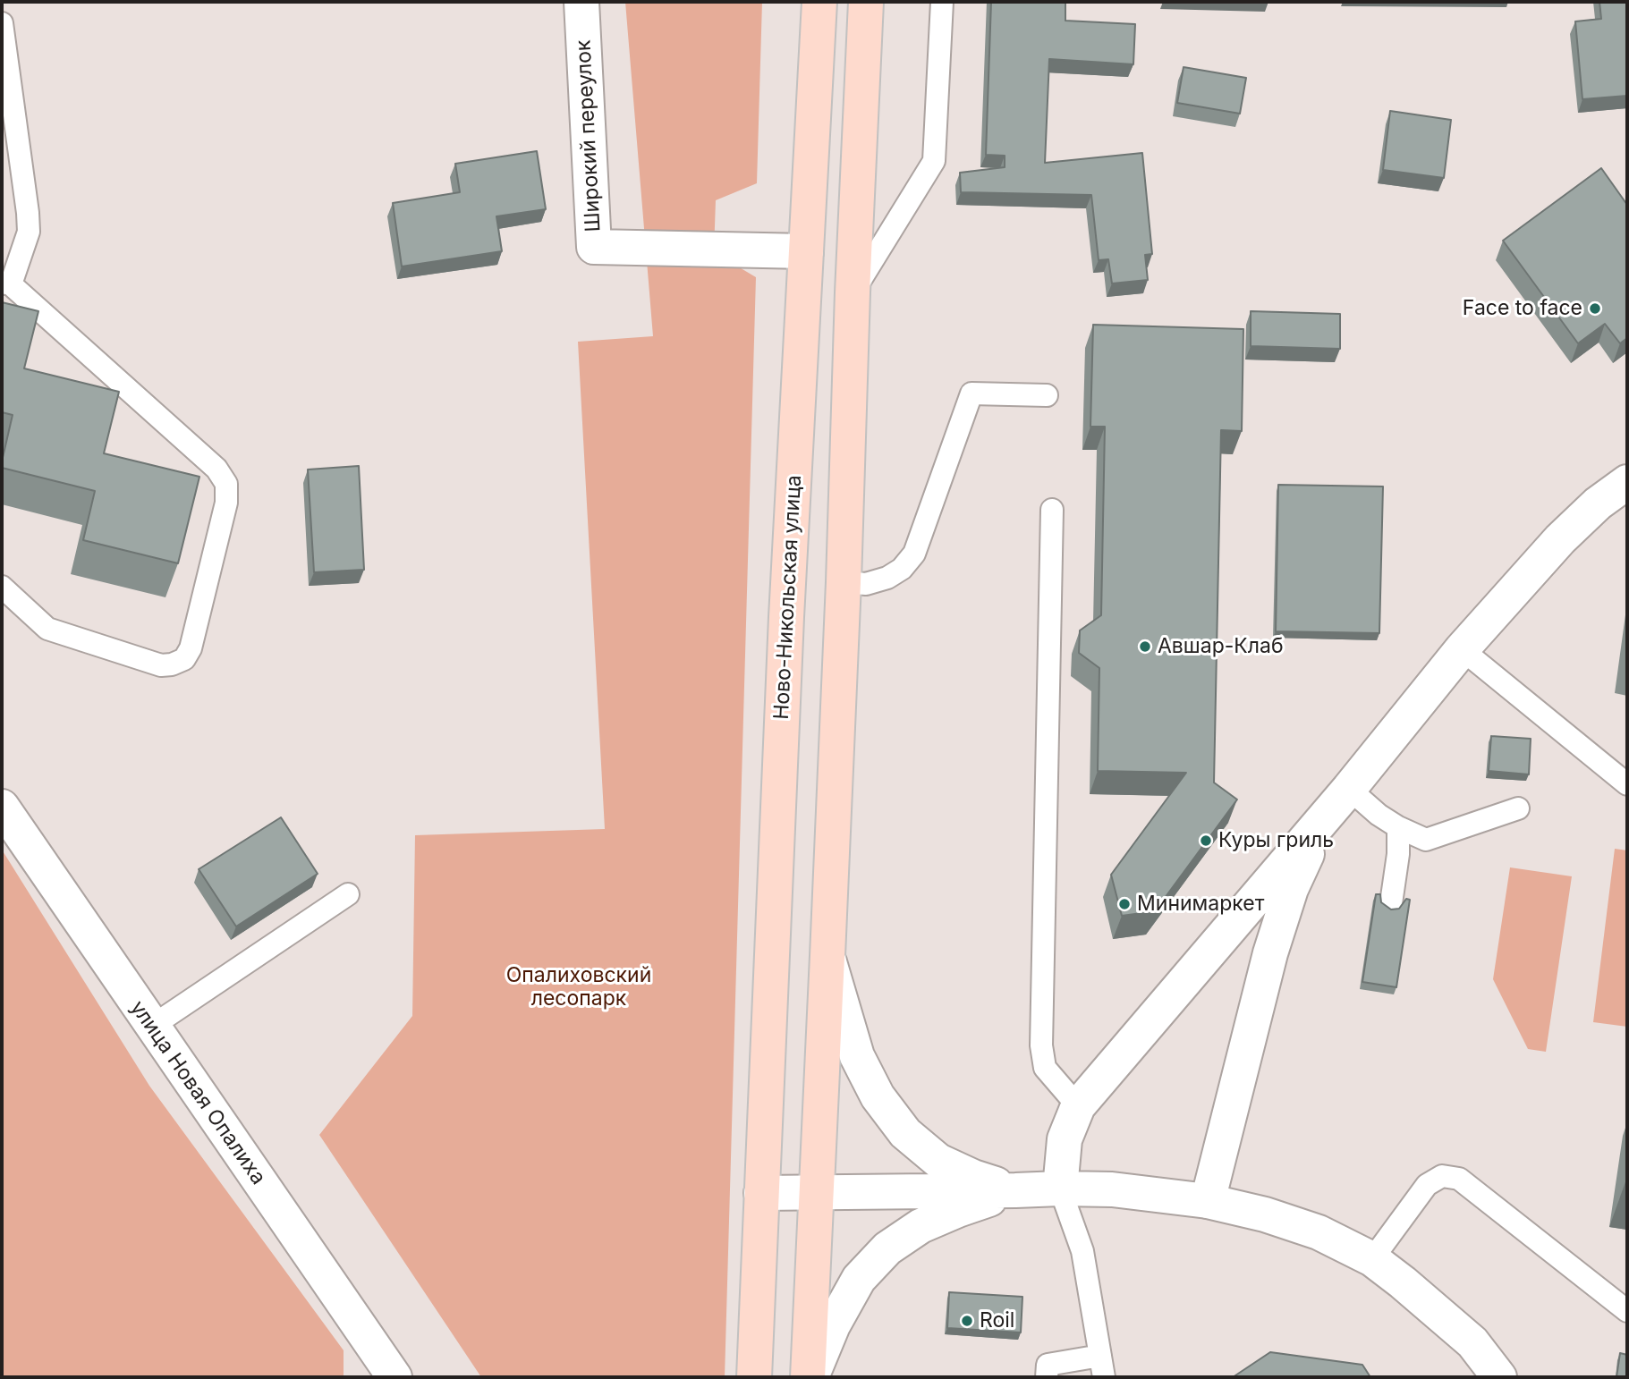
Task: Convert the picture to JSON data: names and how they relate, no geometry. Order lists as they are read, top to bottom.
{
  "streets": {
    "main road": ["Ново-Никольская улица"],
    "street": ["Широкий переулок", "улица Новая Опалиха"]
  },
  "crossings": [
    ["Широкий переулок", "Ново-Никольская улица"]
  ],
  "parks": ["Опалиховский лесопарк"],
  "places": [
    "Face to face",
    "Авшар-Клаб",
    "Куры гриль",
    "Минимаркет",
    "Roil"
  ]
}
